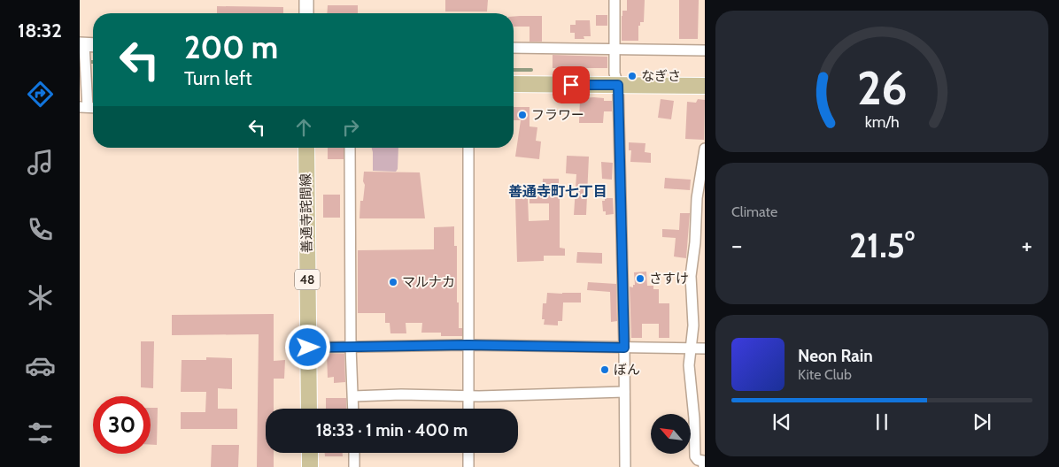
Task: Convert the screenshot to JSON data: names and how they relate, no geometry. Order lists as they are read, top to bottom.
{
  "streets": {
    "main road": ["善通寺詫間線", "48"]
  },
  "districts": ["善通寺町七丁目"],
  "places": [
    "なぎさ",
    "フラワー",
    "さすけ",
    "マルナカ",
    "ぼん"
  ],
  "north": "top left",
  "page": {
    "tabs": "18:32",
    "turn": ["200 m", "Turn left"],
    "tile": "Climate",
    "heat": ["−", "21.5°", "+"],
    "song": ["Neon Rain", "Kite Club"],
    "limit": "30",
    "trip": "18:33 · 1 min · 400 m",
    "gauge": ["26", "km/h"]
  }
}
